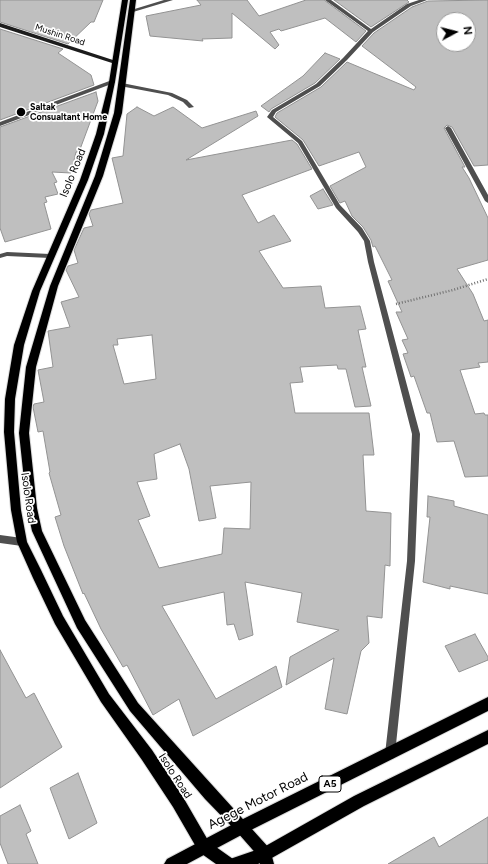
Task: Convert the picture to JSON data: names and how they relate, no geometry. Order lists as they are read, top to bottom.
{
  "streets": {
    "highway": ["A5", "Agege Motor Road"],
    "main road": ["Mushin Road", "Isolo Road"]
  },
  "crossings": [
    ["Mushin Road", "Isolo Road"],
    ["Isolo Road", "Agege Motor Road"]
  ],
  "places": ["Saltak Consualtant Home"],
  "north": "right"
}
